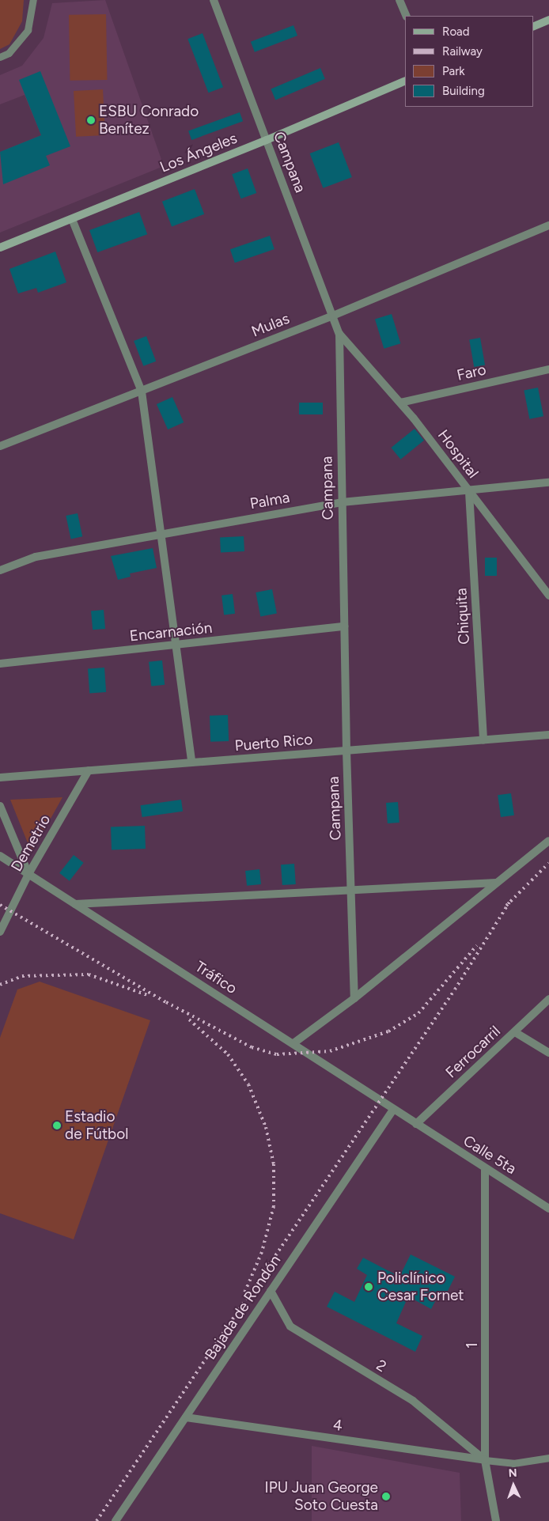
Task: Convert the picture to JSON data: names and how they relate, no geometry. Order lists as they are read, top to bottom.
{
  "streets": {
    "main road": ["Los Ángeles"],
    "street": [
      "Campana",
      "Mulas",
      "Faro",
      "Hospital",
      "Palma",
      "Chiquita",
      "Encarnación",
      "Puerto Rico",
      "Demetrio",
      "Tráfico",
      "Ferrocarril",
      "Calle 5ta",
      "Bajada de Rondón",
      "1",
      "2",
      "4"
    ]
  },
  "crossings": [
    ["Los Ángeles", "Campana"],
    ["Campana", "Mulas"],
    ["Campana", "Hospital"],
    ["Campana", "Palma"],
    ["Campana", "Encarnación"],
    ["Campana", "Puerto Rico"],
    ["Faro", "Hospital"],
    ["Hospital", "Palma"],
    ["Hospital", "Chiquita"],
    ["Palma", "Chiquita"],
    ["Chiquita", "Puerto Rico"],
    ["Puerto Rico", "Demetrio"],
    ["Demetrio", "Tráfico"],
    ["Tráfico", "Ferrocarril"],
    ["Tráfico", "Calle 5ta"],
    ["Tráfico", "Bajada de Rondón"],
    ["Ferrocarril", "Calle 5ta"],
    ["Calle 5ta", "1"],
    ["Bajada de Rondón", "2"],
    ["Bajada de Rondón", "4"],
    ["1", "2"],
    ["1", "4"],
    ["2", "4"]
  ],
  "places": [
    "ESBU Conrado Benítez",
    "Estadio de Fútbol",
    "Policlínico Cesar Fornet",
    "IPU Juan George Soto Cuesta"
  ],
  "legend": [
    "Road",
    "Railway",
    "Park",
    "Building"
  ],
  "north": "top"
}
